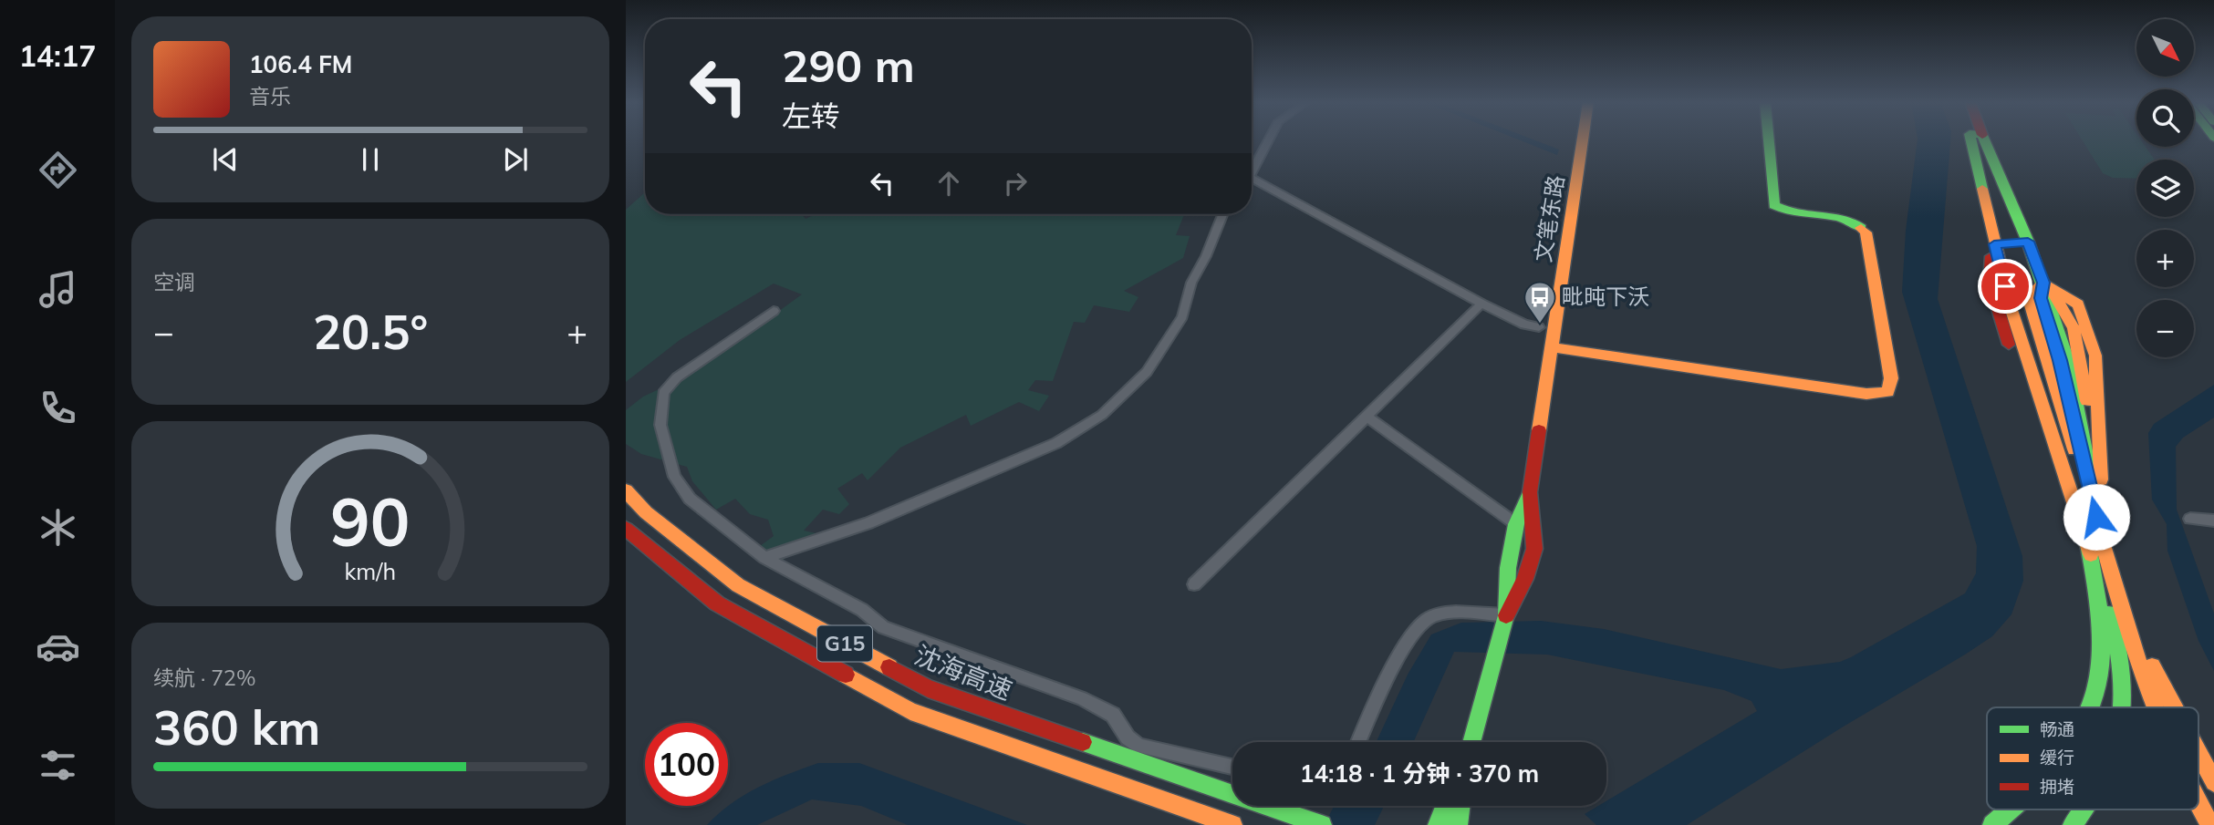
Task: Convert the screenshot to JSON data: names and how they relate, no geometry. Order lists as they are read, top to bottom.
{
  "streets": {
    "main road": ["文笔东路", "G15", "沈海高速"]
  },
  "places": {
    "bus stop": ["毗旽下沃"]
  },
  "legend": ["畅通", "缓行", "拥堵"],
  "north": "bottom right",
  "page": {
    "tabs": "14:17",
    "map_buttons": ["+", "−"],
    "turn": ["290 m", "左转"],
    "song": ["106.4 FM", "音乐"],
    "tile": [
      "空调",
      ["续航 · 72%", "360 km"]
    ],
    "heat": ["−", "20.5°", "+"],
    "limit": "100",
    "trip": "14:18 · 1 分钟 · 370 m",
    "gauge": ["90", "km/h"]
  }
}
